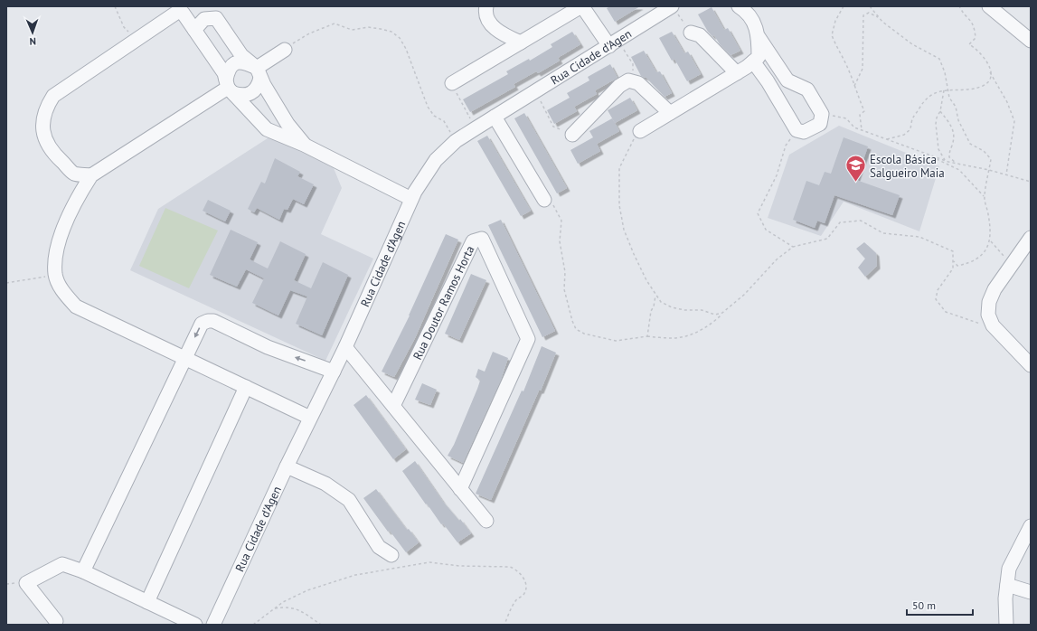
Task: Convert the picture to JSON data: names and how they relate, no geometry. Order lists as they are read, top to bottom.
{
  "streets": {
    "street": ["Rua Cidade d'Agen", "Rua Doutor Ramos Horta"]
  },
  "places": {
    "school or university": ["Escola Básica Salgueiro Maia"]
  },
  "scale_bar": "50 m",
  "north": "bottom"
}
